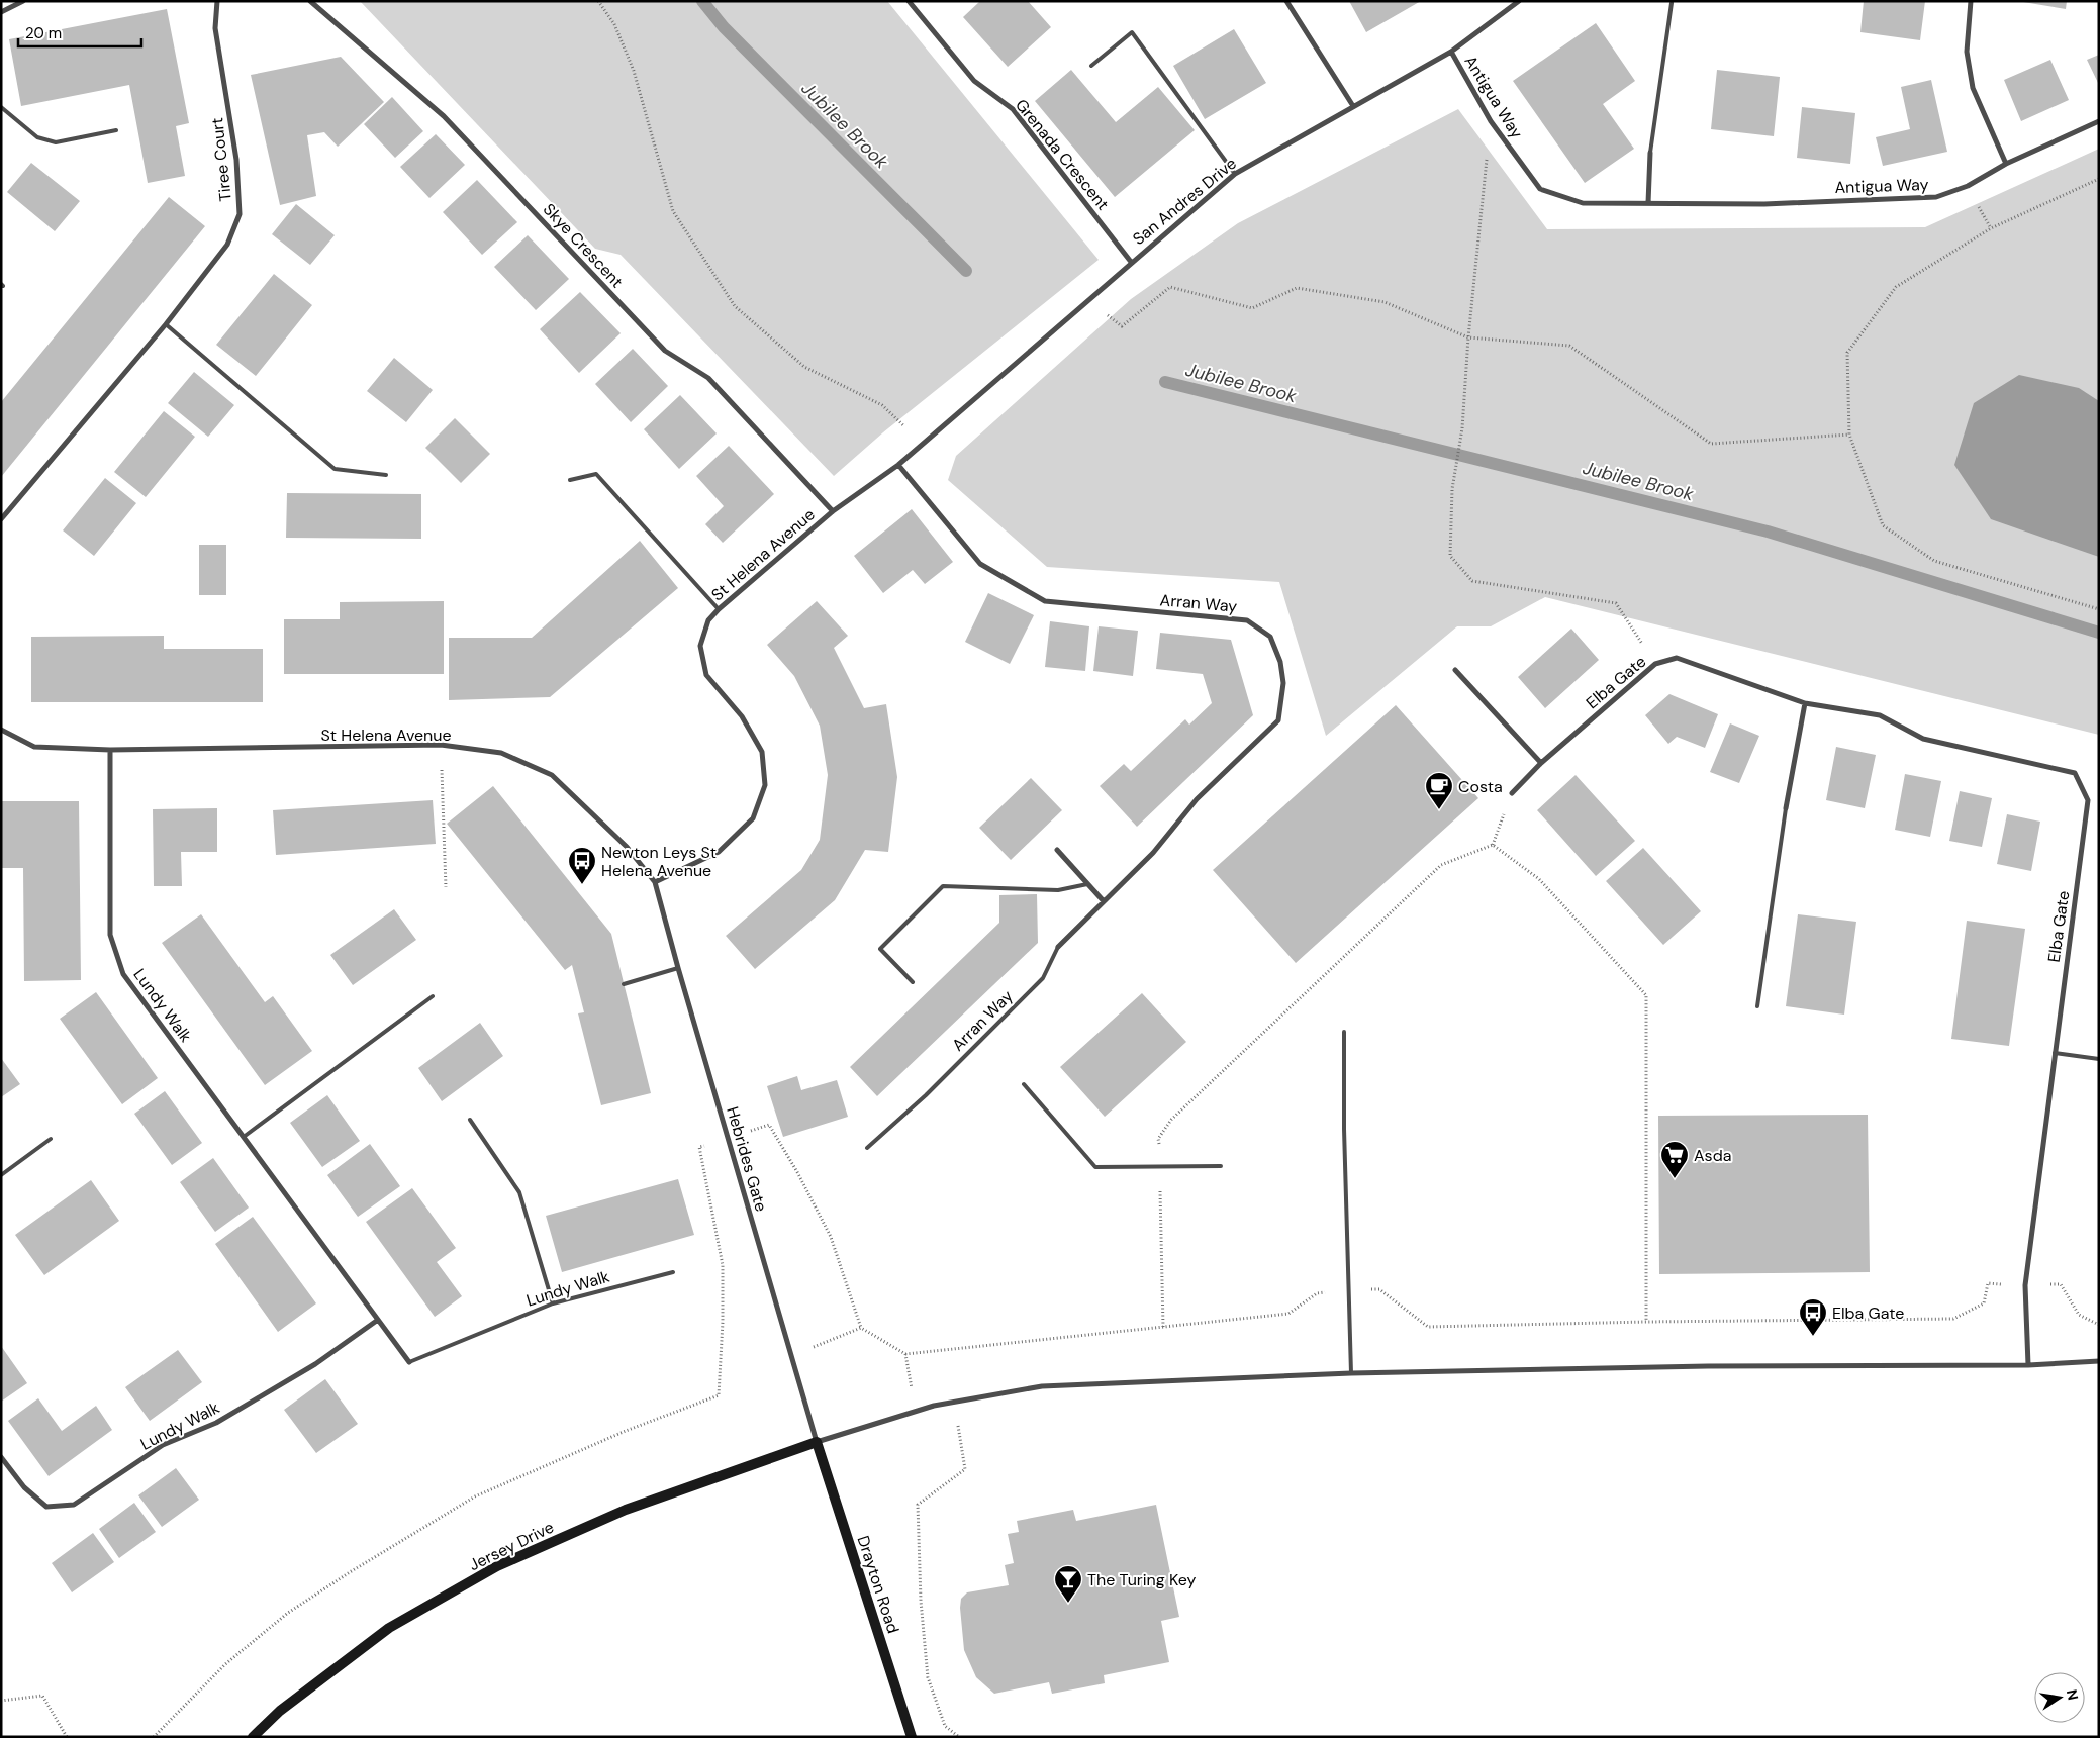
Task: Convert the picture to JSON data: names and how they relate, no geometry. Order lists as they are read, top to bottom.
{
  "streets": {
    "street": [
      "Antigua Way",
      "Grenada Crescent",
      "Tiree Court",
      "San Andres Drive",
      "Skye Crescent",
      "St Helena Avenue",
      "Arran Way",
      "Elba Gate",
      "Lundy Walk",
      "Hebrides Gate",
      "Jersey Drive",
      "Drayton Road"
    ]
  },
  "crossings": [
    ["Antigua Way", "San Andres Drive"],
    ["Grenada Crescent", "San Andres Drive"],
    ["San Andres Drive", "St Helena Avenue"],
    ["San Andres Drive", "Arran Way"],
    ["Skye Crescent", "St Helena Avenue"],
    ["St Helena Avenue", "Arran Way"],
    ["St Helena Avenue", "Lundy Walk"],
    ["St Helena Avenue", "Hebrides Gate"],
    ["Hebrides Gate", "Jersey Drive"],
    ["Hebrides Gate", "Drayton Road"],
    ["Jersey Drive", "Drayton Road"]
  ],
  "water": ["Jubilee Brook"],
  "places": {
    "cafe": ["Costa"],
    "bus stop": ["Newton Leys St Helena Avenue", "Elba Gate"],
    "supermarket": ["Asda"],
    "bar": ["The Turing Key"]
  },
  "scale_bar": "20 m",
  "north": "right"
}
